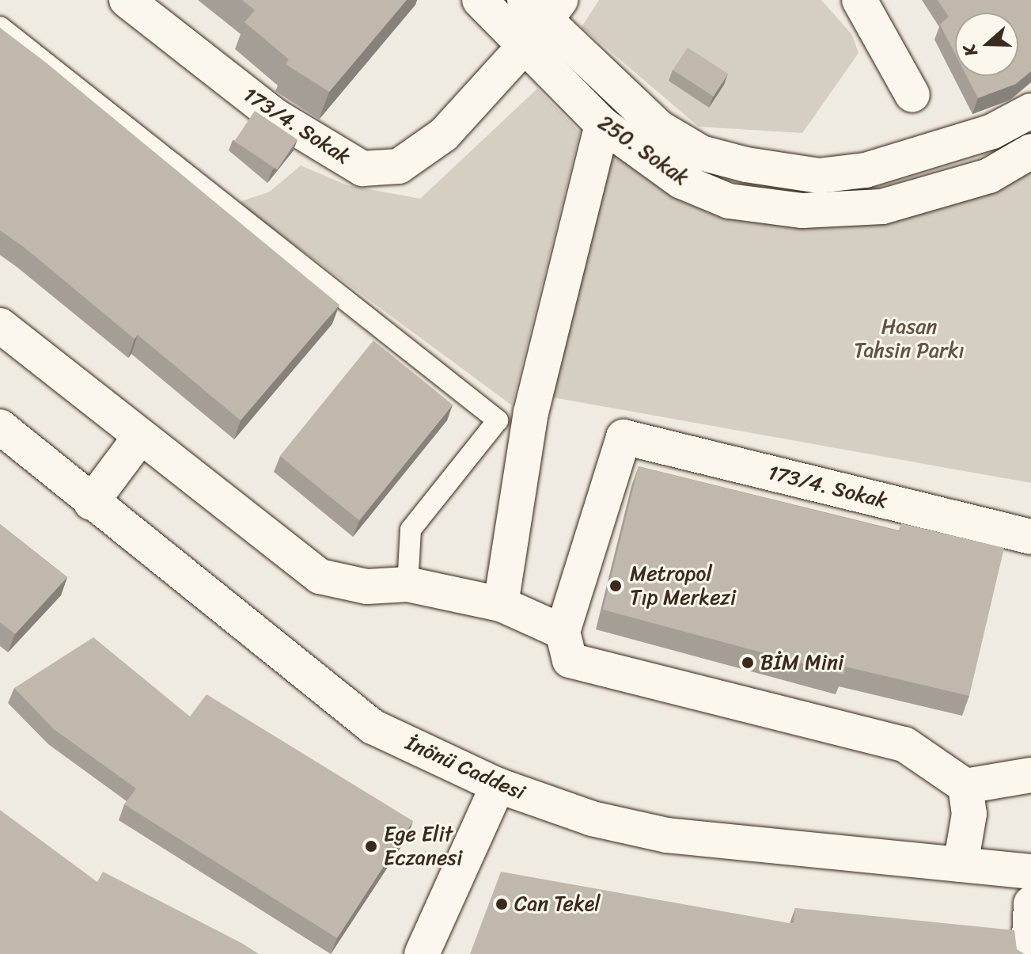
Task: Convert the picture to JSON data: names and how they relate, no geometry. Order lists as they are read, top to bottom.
{
  "streets": {
    "street": ["173/4. Sokak", "250. Sokak", "İnönü Caddesi"]
  },
  "crossings": [
    ["173/4. Sokak", "250. Sokak"]
  ],
  "parks": ["Hasan Tahsin Parkı"],
  "places": [
    "Metropol Tıp Merkezi",
    "BİM Mini",
    "Ege Elit Eczanesi",
    "Can Tekel"
  ],
  "north": "left"
}
